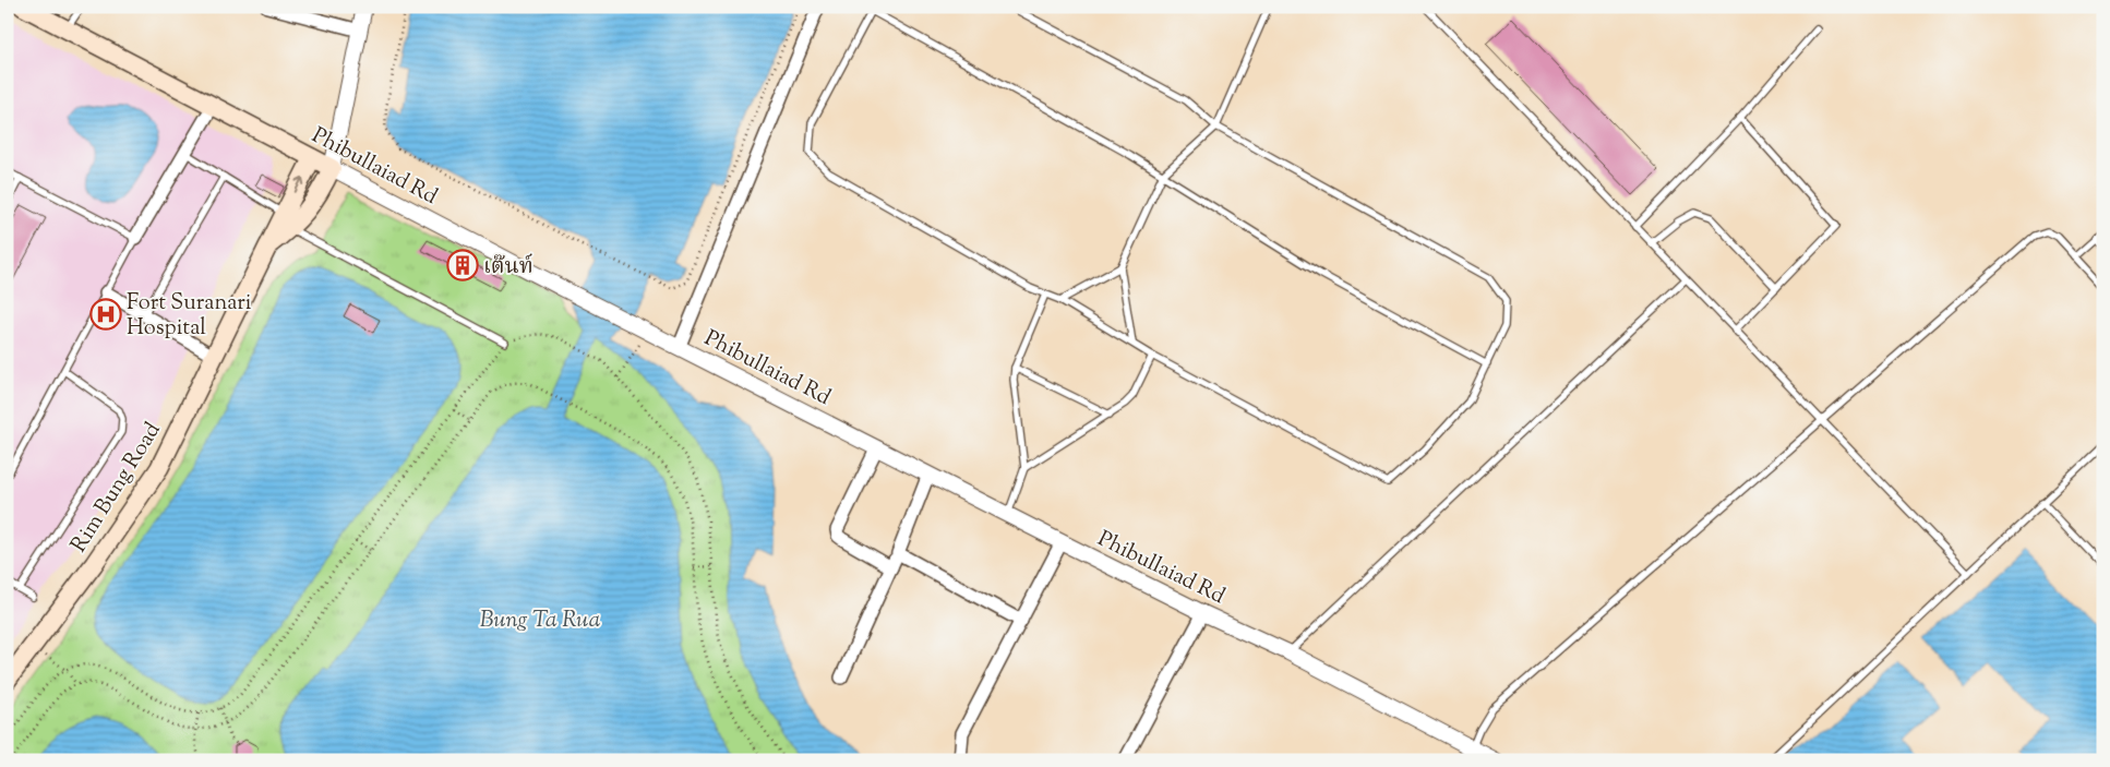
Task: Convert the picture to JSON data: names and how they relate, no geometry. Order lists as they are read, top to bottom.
{
  "streets": {
    "main road": ["Phibullaiad Rd", "Rim Bung Road"]
  },
  "crossings": [
    ["Phibullaiad Rd", "Rim Bung Road"]
  ],
  "water": ["Bung Ta Rua"],
  "places": {
    "building": ["เต๊นท์"],
    "hospital": ["Fort Suranari Hospital"]
  }
}
